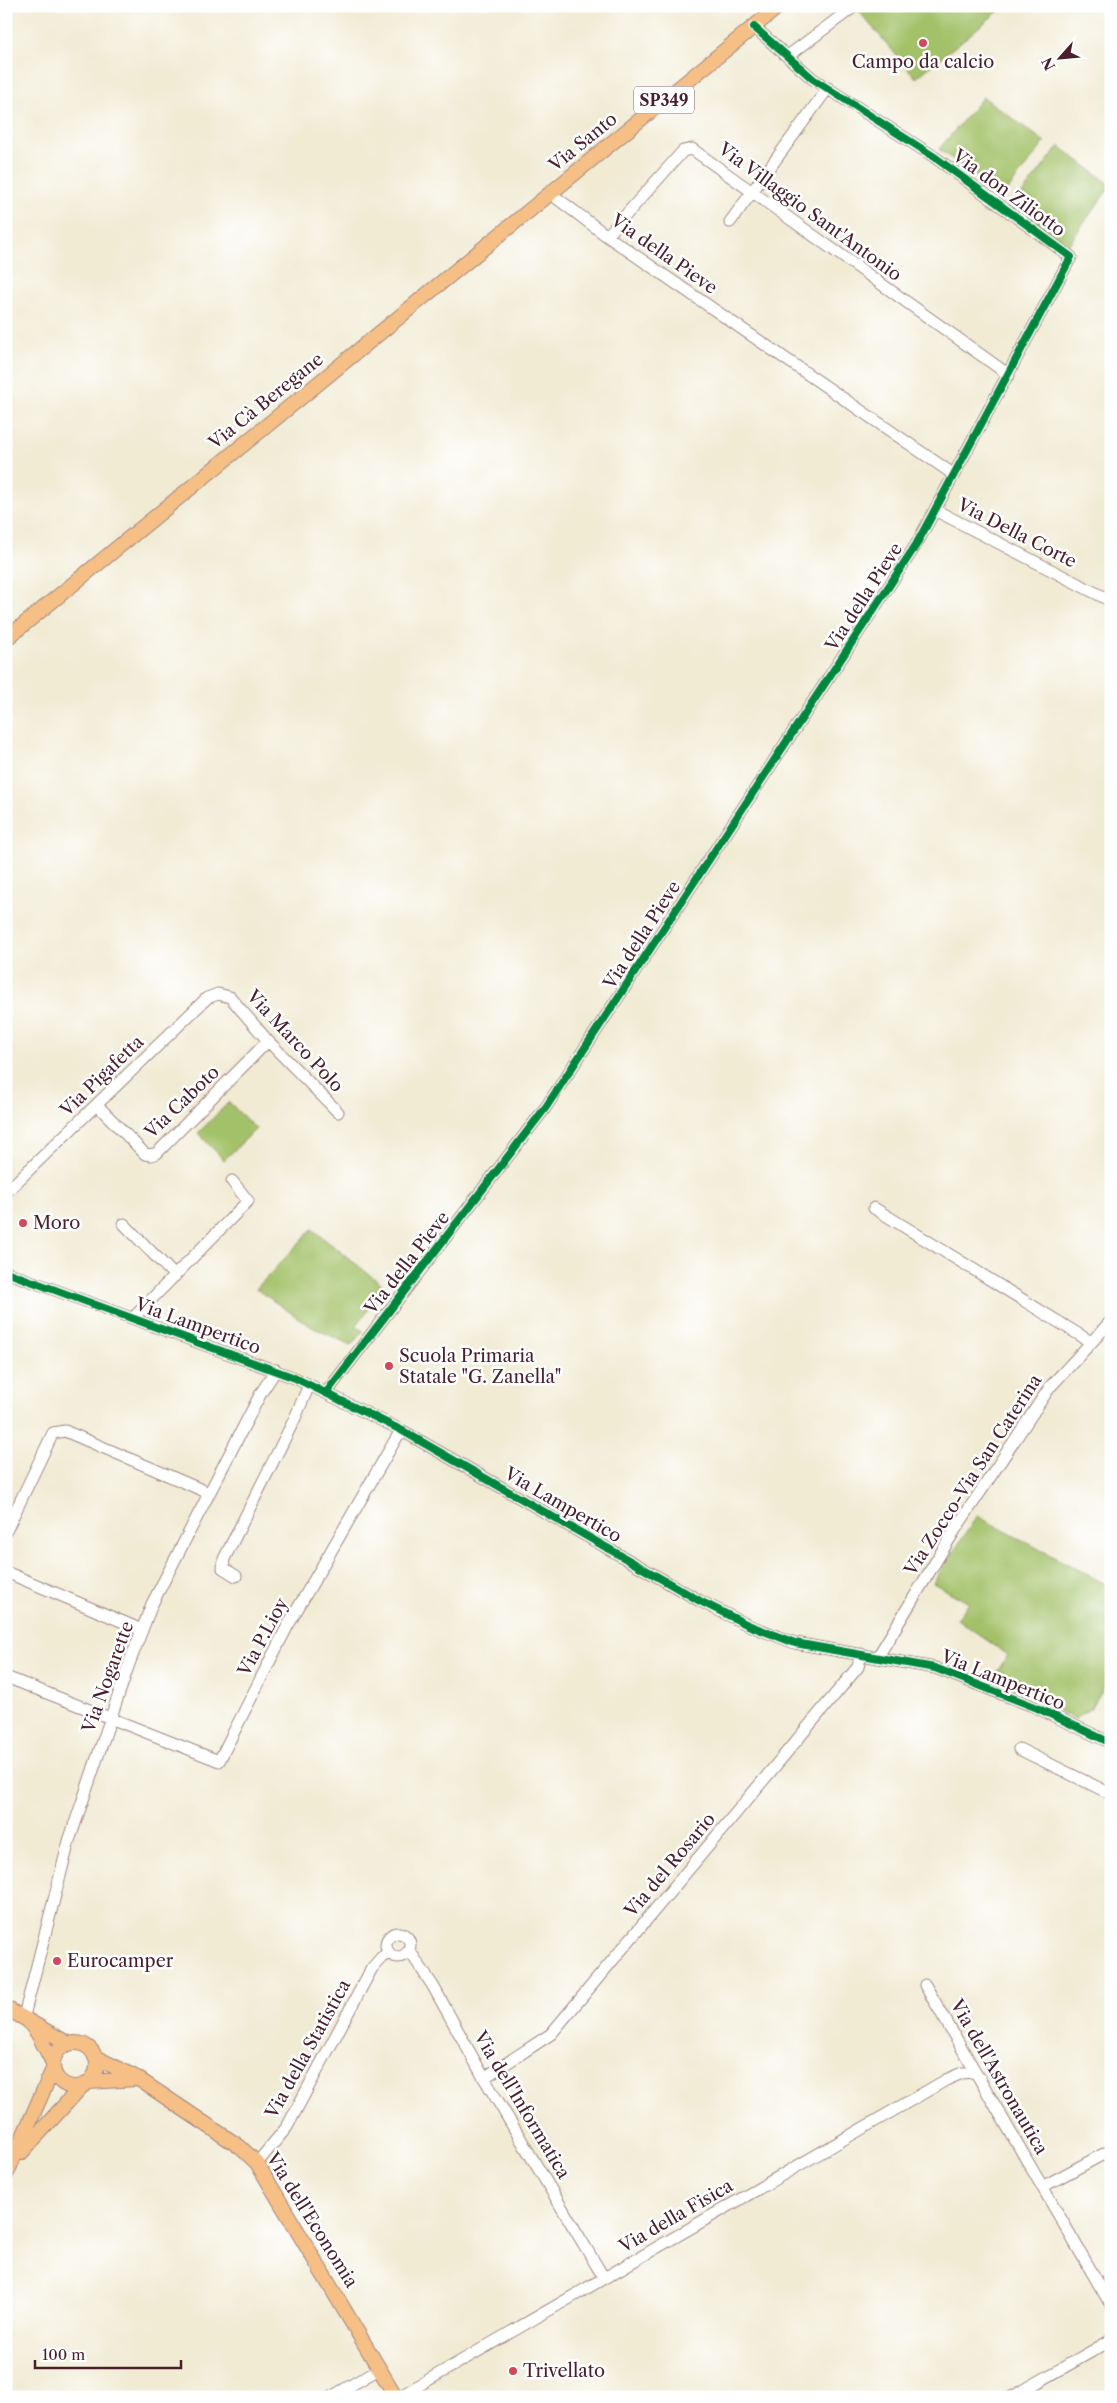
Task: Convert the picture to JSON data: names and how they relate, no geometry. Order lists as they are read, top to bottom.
{
  "streets": {
    "main road": [
      "SP349",
      "Via Santo",
      "Via Cà Beregane",
      "Via dell'Economia"
    ],
    "street": [
      "Via don Ziliotto",
      "Via Villaggio Sant'Antonio",
      "Via della Pieve",
      "Via Della Corte",
      "Via Marco Polo",
      "Via Pigafetta",
      "Via Caboto",
      "Via Lampertico",
      "Via Zocco-Via San Caterina",
      "Via P.Lioy",
      "Via Nogarette",
      "Via del Rosario",
      "Via della Statistica",
      "Via dell'Astronautica",
      "Via dell'Informatica",
      "Via della Fisica"
    ]
  },
  "crossings": [
    ["Via Santo", "Via don Ziliotto"],
    ["Via Santo", "Via della Pieve"],
    ["Via Santo", "Via Cà Beregane"],
    ["Via don Ziliotto", "Via Villaggio Sant'Antonio"],
    ["Via don Ziliotto", "Via della Pieve"],
    ["Via Villaggio Sant'Antonio", "Via della Pieve"],
    ["Via della Pieve", "Via Cà Beregane"],
    ["Via della Pieve", "Via Della Corte"],
    ["Via della Pieve", "Via Lampertico"],
    ["Via Marco Polo", "Via Pigafetta"],
    ["Via Marco Polo", "Via Caboto"],
    ["Via Pigafetta", "Via Caboto"],
    ["Via Lampertico", "Via Zocco-Via San Caterina"],
    ["Via Lampertico", "Via P.Lioy"],
    ["Via Lampertico", "Via Nogarette"],
    ["Via Lampertico", "Via del Rosario"],
    ["Via P.Lioy", "Via Nogarette"],
    ["Via del Rosario", "Via dell'Informatica"],
    ["Via della Statistica", "Via dell'Informatica"],
    ["Via della Statistica", "Via dell'Economia"],
    ["Via dell'Astronautica", "Via della Fisica"],
    ["Via dell'Informatica", "Via della Fisica"],
    ["Via della Fisica", "Via dell'Economia"]
  ],
  "places": [
    "Campo da calcio",
    "Moro",
    "Scuola Primaria Statale \"G. Zanella\"",
    "Eurocamper",
    "Trivellato"
  ],
  "scale_bar": "100 m",
  "north": "bottom left"
}
